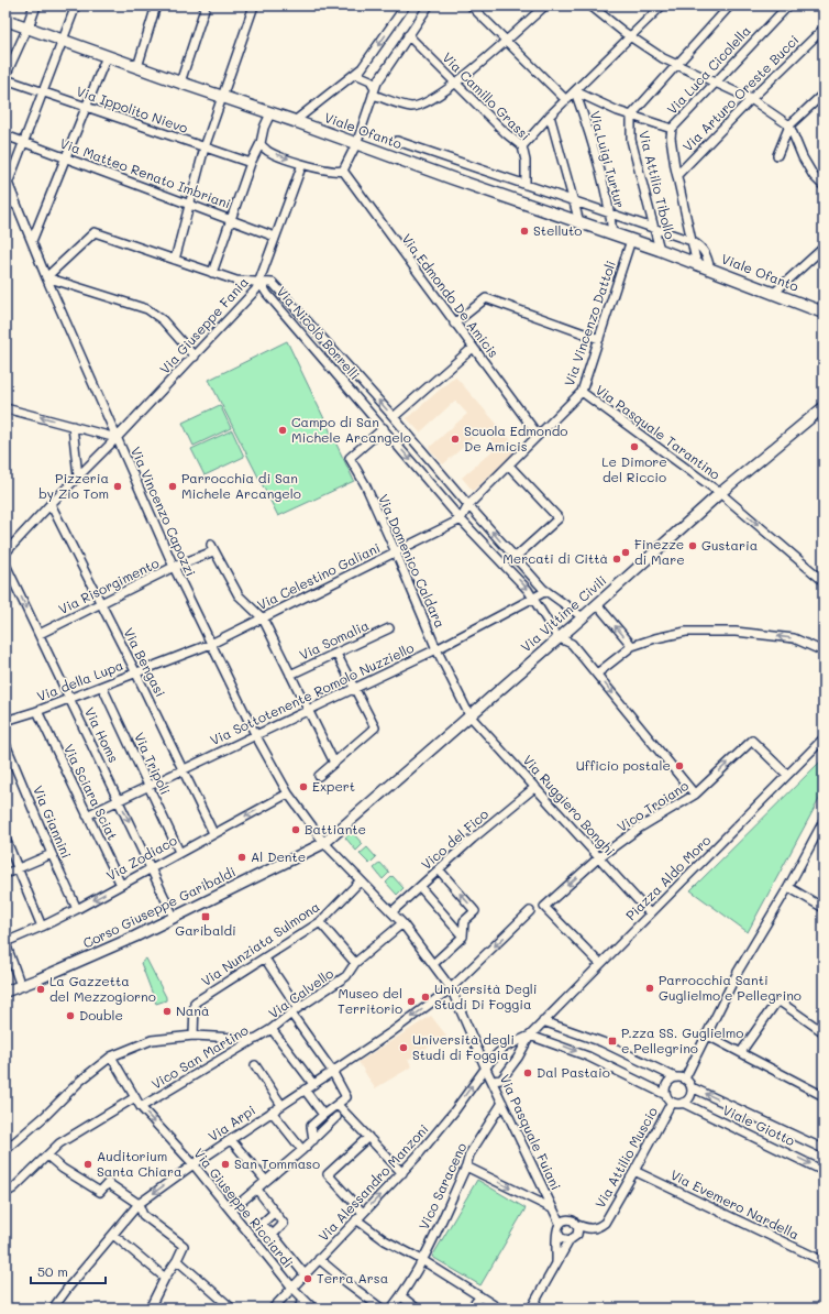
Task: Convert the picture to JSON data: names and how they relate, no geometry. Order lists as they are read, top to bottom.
{
  "streets": {
    "main road": ["Viale Ofanto"],
    "street": [
      "Via Luca Cicolella",
      "Via Arturo Oreste Bucci",
      "Via Camillo Grassi",
      "Via Ippolito Nievo",
      "Via Luigi Turtur",
      "Via Matteo Renato Imbriani",
      "Via Attilio Tibollo",
      "Via Edmondo De Amicis",
      "Via Vincenzo Dattoli",
      "Via Giuseppe Fania",
      "Via Nicolò Borrelli",
      "Via Pasquale Tarantino",
      "Via Vincenzo Capozzi",
      "Via Domenico Caldara",
      "Via Celestino Galiani",
      "Via Risorgimento",
      "Via Vittime Civili",
      "Via Somalia",
      "Via Bengasi",
      "Via della Lupa",
      "Via Sottotenente Romolo Nuzziello",
      "Via Homs",
      "Via Tripoli",
      "Via Sciara Sciat",
      "Via Ruggiero Bonghi",
      "Vico Troiano",
      "Via Giannini",
      "Vico del Fico",
      "Via Zodiaco",
      "Piazza Aldo Moro",
      "Corso Giuseppe Garibaldi",
      "Via Nunziata Sulmona",
      "Via Calvello",
      "Vico San Martino",
      "Via Arpi",
      "Viale Giotto",
      "Via Pasquale Fuiani",
      "Via Attilio Muscio",
      "Via Alessandro Manzoni",
      "Vico Saraceno",
      "Via Evemero Nardella",
      "Via Giuseppe Ricciardi"
    ]
  },
  "crossings": [
    ["Via Luca Cicolella", "Via Arturo Oreste Bucci"],
    ["Via Luca Cicolella", "Viale Ofanto"],
    ["Via Camillo Grassi", "Viale Ofanto"],
    ["Viale Ofanto", "Via Luigi Turtur"],
    ["Viale Ofanto", "Via Attilio Tibollo"],
    ["Viale Ofanto", "Via Vincenzo Dattoli"],
    ["Via Matteo Renato Imbriani", "Via Giuseppe Fania"],
    ["Via Edmondo De Amicis", "Via Vincenzo Dattoli"],
    ["Via Vincenzo Dattoli", "Via Nicolò Borrelli"],
    ["Via Vincenzo Dattoli", "Via Pasquale Tarantino"],
    ["Via Vincenzo Dattoli", "Via Celestino Galiani"],
    ["Via Giuseppe Fania", "Via Nicolò Borrelli"],
    ["Via Giuseppe Fania", "Via Vincenzo Capozzi"],
    ["Via Giuseppe Fania", "Via Bengasi"],
    ["Via Nicolò Borrelli", "Via Domenico Caldara"],
    ["Via Nicolò Borrelli", "Via Celestino Galiani"],
    ["Via Nicolò Borrelli", "Via Vittime Civili"],
    ["Via Nicolò Borrelli", "Via Sottotenente Romolo Nuzziello"],
    ["Via Pasquale Tarantino", "Via Vittime Civili"],
    ["Via Vincenzo Capozzi", "Via Celestino Galiani"],
    ["Via Vincenzo Capozzi", "Via Risorgimento"],
    ["Via Vincenzo Capozzi", "Via Vittime Civili"],
    ["Via Vincenzo Capozzi", "Via della Lupa"],
    ["Via Vincenzo Capozzi", "Via Sottotenente Romolo Nuzziello"],
    ["Via Vincenzo Capozzi", "Via Zodiaco"],
    ["Via Vincenzo Capozzi", "Corso Giuseppe Garibaldi"],
    ["Via Vincenzo Capozzi", "Via Pasquale Fuiani"],
    ["Via Domenico Caldara", "Via Celestino Galiani"],
    ["Via Domenico Caldara", "Via Vittime Civili"],
    ["Via Domenico Caldara", "Via Sottotenente Romolo Nuzziello"],
    ["Via Domenico Caldara", "Via Ruggiero Bonghi"],
    ["Via Celestino Galiani", "Via Risorgimento"],
    ["Via Celestino Galiani", "Via della Lupa"],
    ["Via Risorgimento", "Via Bengasi"],
    ["Via Risorgimento", "Via Homs"],
    ["Via Vittime Civili", "Via Ruggiero Bonghi"],
    ["Via Vittime Civili", "Corso Giuseppe Garibaldi"],
    ["Via Vittime Civili", "Via Pasquale Fuiani"],
    ["Via Bengasi", "Via della Lupa"],
    ["Via Bengasi", "Via Sottotenente Romolo Nuzziello"],
    ["Via Bengasi", "Via Zodiaco"],
    ["Via della Lupa", "Via Homs"],
    ["Via della Lupa", "Via Tripoli"],
    ["Via della Lupa", "Via Sciara Sciat"],
    ["Via Sottotenente Romolo Nuzziello", "Via Homs"],
    ["Via Sottotenente Romolo Nuzziello", "Via Tripoli"],
    ["Via Sottotenente Romolo Nuzziello", "Via Sciara Sciat"],
    ["Via Homs", "Via Zodiaco"],
    ["Via Homs", "Corso Giuseppe Garibaldi"],
    ["Via Tripoli", "Via Zodiaco"],
    ["Via Sciara Sciat", "Via Zodiaco"],
    ["Via Ruggiero Bonghi", "Vico Troiano"],
    ["Via Ruggiero Bonghi", "Vico del Fico"],
    ["Via Ruggiero Bonghi", "Piazza Aldo Moro"],
    ["Vico Troiano", "Piazza Aldo Moro"],
    ["Via Giannini", "Via Zodiaco"],
    ["Vico del Fico", "Via Pasquale Fuiani"],
    ["Piazza Aldo Moro", "Via Pasquale Fuiani"],
    ["Piazza Aldo Moro", "Via Alessandro Manzoni"],
    ["Corso Giuseppe Garibaldi", "Via Pasquale Fuiani"],
    ["Via Nunziata Sulmona", "Via Pasquale Fuiani"],
    ["Via Calvello", "Vico San Martino"],
    ["Via Calvello", "Via Pasquale Fuiani"],
    ["Vico San Martino", "Via Giuseppe Ricciardi"],
    ["Via Arpi", "Via Pasquale Fuiani"],
    ["Via Arpi", "Via Giuseppe Ricciardi"],
    ["Viale Giotto", "Via Attilio Muscio"],
    ["Via Pasquale Fuiani", "Via Attilio Muscio"],
    ["Via Pasquale Fuiani", "Via Alessandro Manzoni"],
    ["Via Pasquale Fuiani", "Vico Saraceno"],
    ["Via Attilio Muscio", "Via Evemero Nardella"],
    ["Via Alessandro Manzoni", "Via Giuseppe Ricciardi"]
  ],
  "one_way": [
    "Via Pasquale Tarantino",
    "Via Homs",
    "Via Zodiaco",
    "Via Arpi",
    "Via Alessandro Manzoni"
  ],
  "places": {
    "other": [
      "Stelluto",
      "Campo di San Michele Arcangelo",
      "Scuola Edmondo De Amicis",
      "Le Dimore del Riccio",
      "Pizzeria by Zio Tom",
      "Parrocchia di San Michele Arcangelo",
      "Gustaria",
      "Finezze di Mare",
      "Mercati di Città",
      "Ufficio postale",
      "Expert",
      "Battiante",
      "Al Dente",
      "Parrocchia Santi Guglielmo e Pellegrino",
      "La Gazzetta del Mezzogiorno",
      "Università Degli Studi Di Foggia",
      "Museo del Territorio",
      "Nanà",
      "Double",
      "Università degli Studi di Foggia",
      "Dal Pastaio",
      "Auditorium Santa Chiara",
      "San Tommaso",
      "Terra Arsa"
    ],
    "transit": ["Garibaldi", "P.zza SS. Guglielmo e Pellegrino"]
  },
  "scale_bar": "50 m"
}
